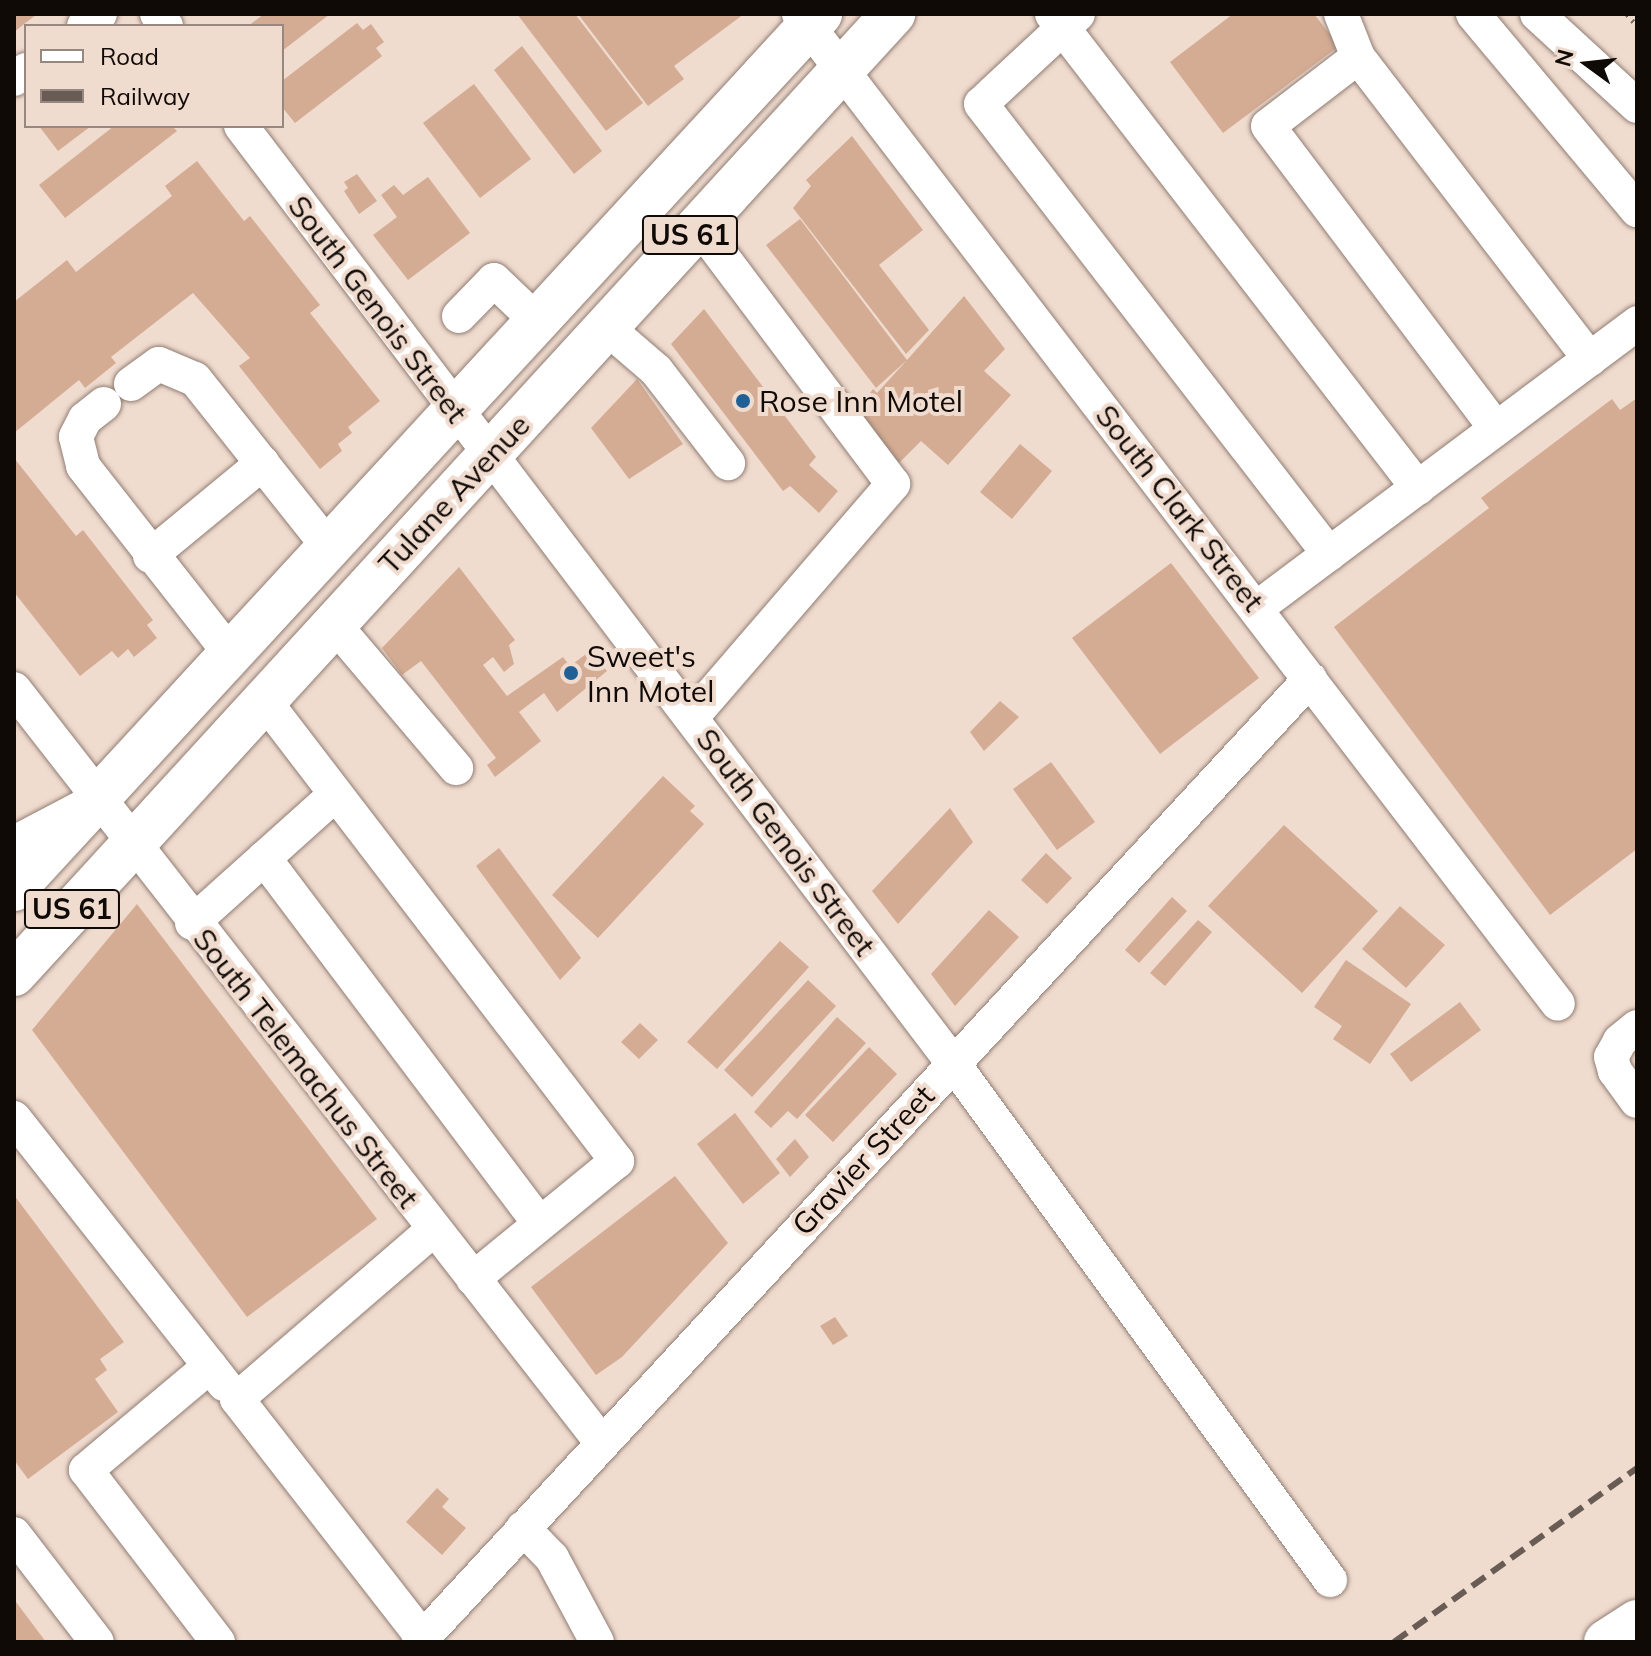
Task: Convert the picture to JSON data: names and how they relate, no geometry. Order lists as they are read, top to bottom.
{
  "streets": {
    "main road": ["US 61", "Tulane Avenue"],
    "street": [
      "South Genois Street",
      "South Clark Street",
      "South Telemachus Street",
      "Gravier Street"
    ]
  },
  "crossings": [
    ["South Genois Street", "Tulane Avenue"],
    ["South Genois Street", "Gravier Street"],
    ["Tulane Avenue", "South Clark Street"],
    ["Tulane Avenue", "South Telemachus Street"],
    ["South Clark Street", "Gravier Street"],
    ["South Telemachus Street", "Gravier Street"]
  ],
  "places": ["Rose Inn Motel", "Sweet's Inn Motel"],
  "legend": ["Road", "Railway"],
  "north": "left"
}
